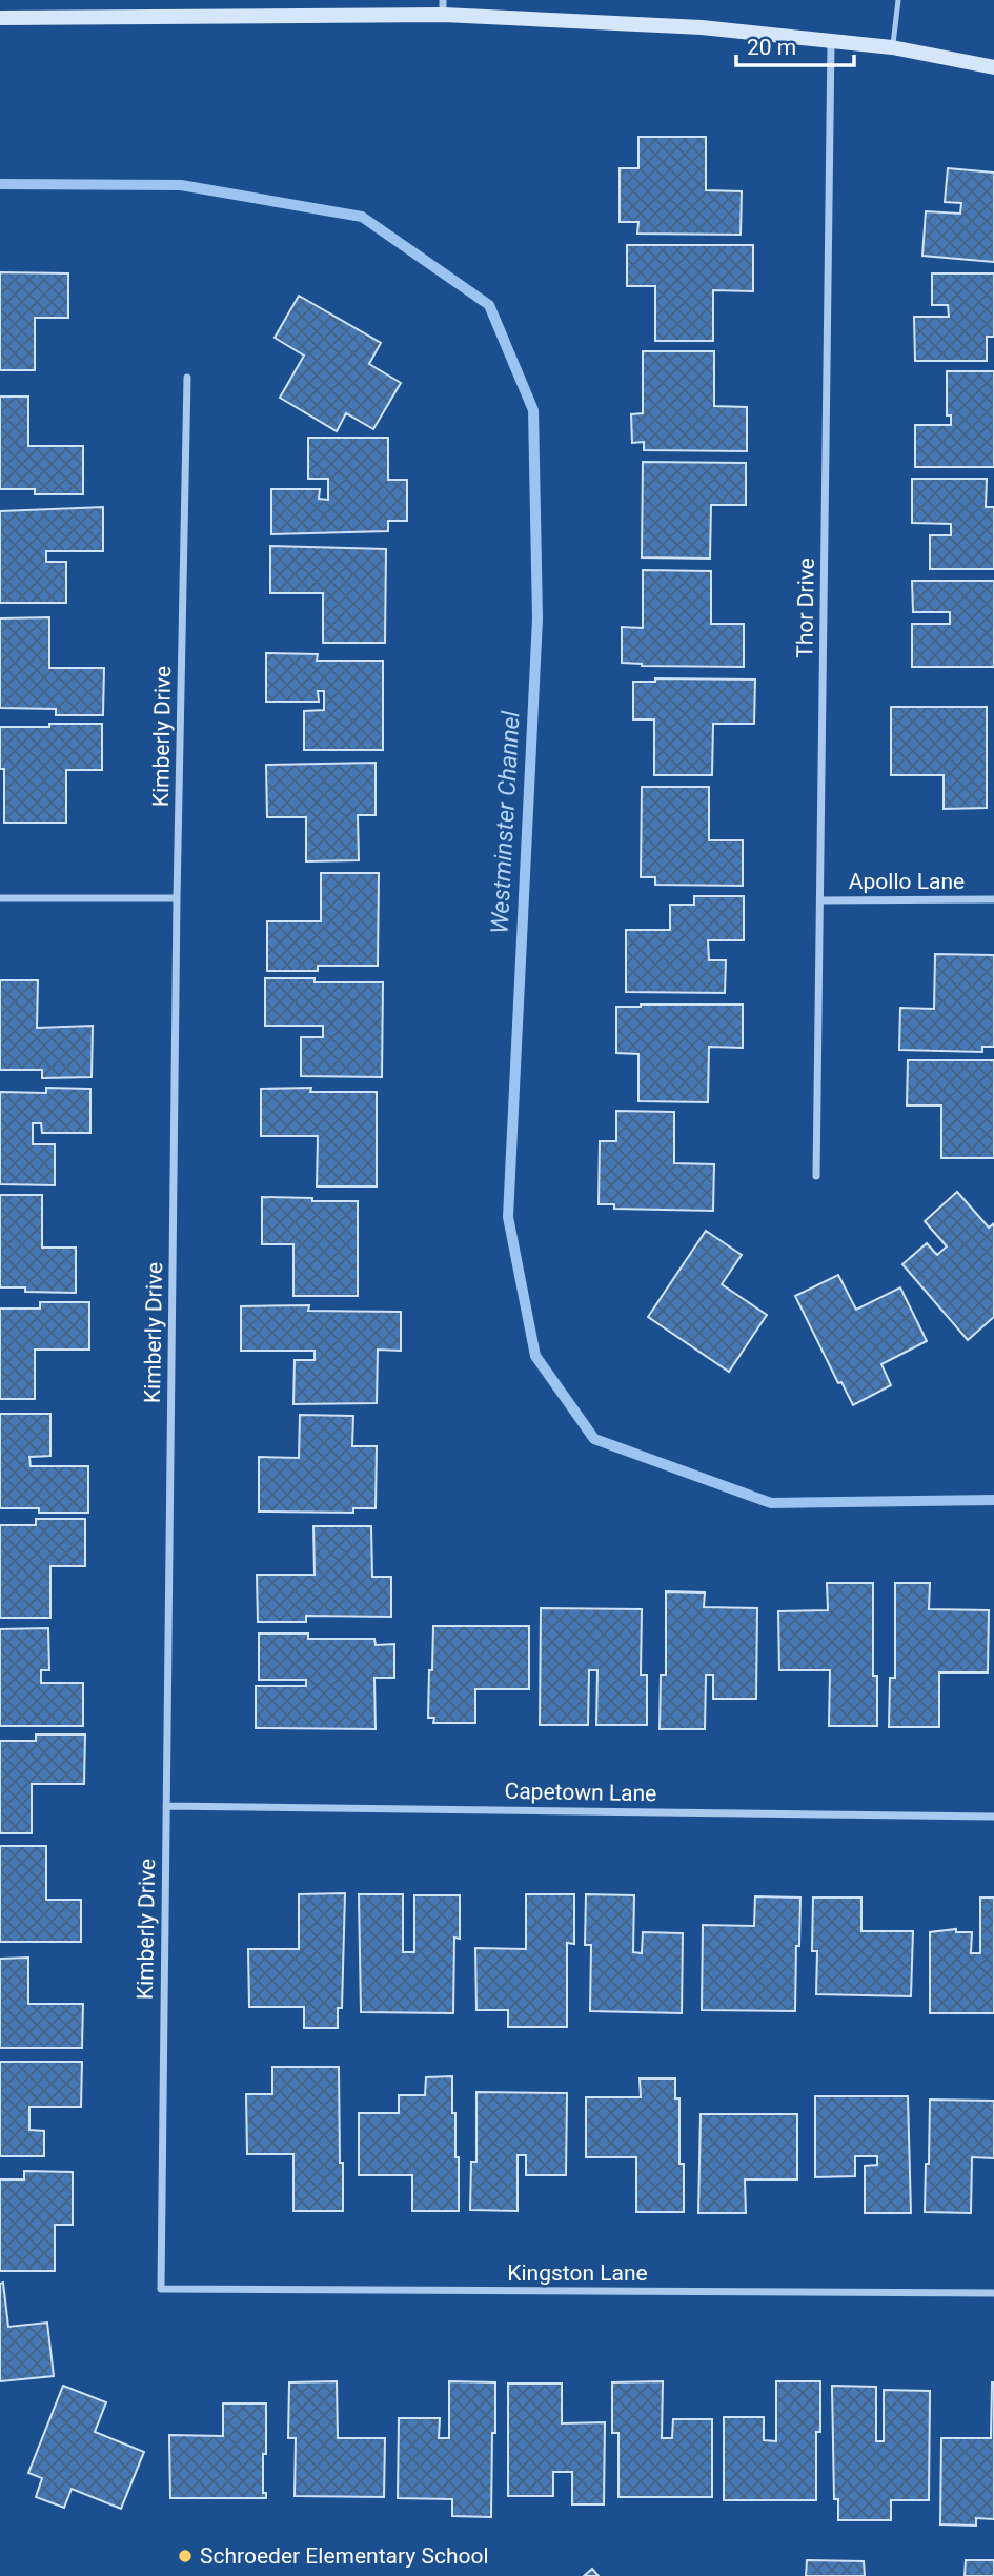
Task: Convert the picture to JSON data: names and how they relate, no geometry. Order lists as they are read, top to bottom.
{
  "streets": {
    "street": [
      "Thor Drive",
      "Kimberly Drive",
      "Apollo Lane",
      "Capetown Lane",
      "Kingston Lane"
    ]
  },
  "crossings": [
    ["Thor Drive", "Apollo Lane"],
    ["Kimberly Drive", "Capetown Lane"],
    ["Kimberly Drive", "Kingston Lane"]
  ],
  "water": ["Westminster Channel"],
  "places": ["Schroeder Elementary School"],
  "scale_bar": "20 m"
}
